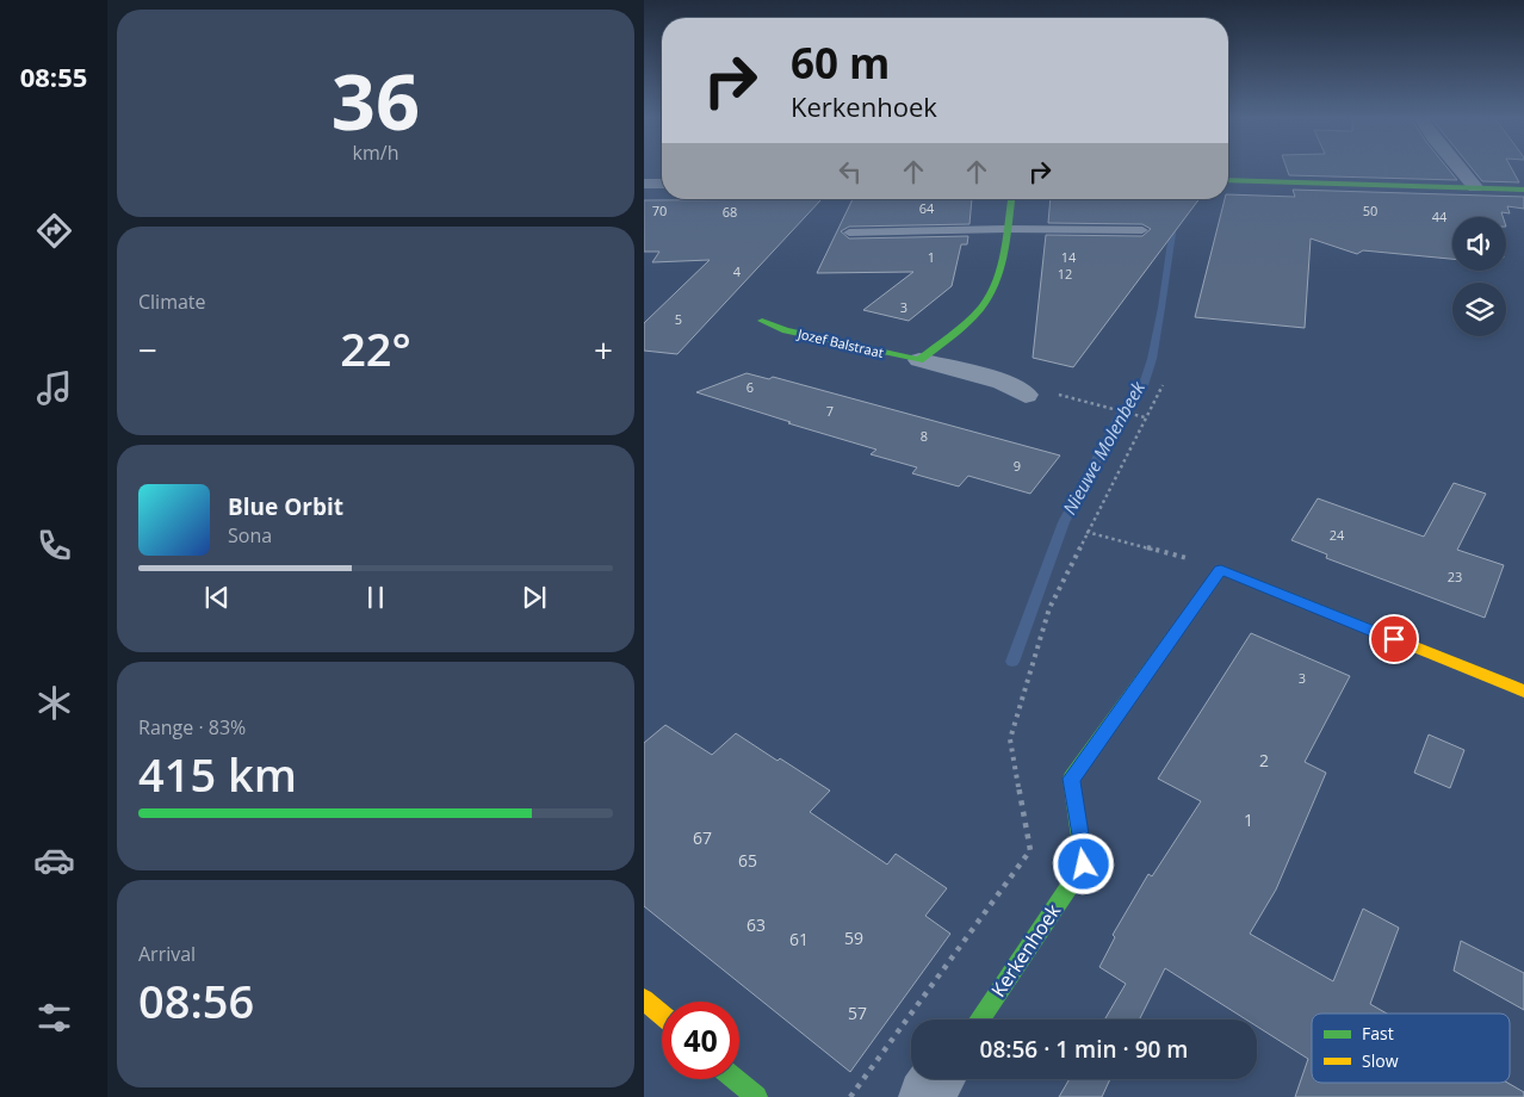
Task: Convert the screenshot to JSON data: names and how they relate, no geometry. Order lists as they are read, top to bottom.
{
  "streets": {
    "street": ["Jozef Balstraat", "Kerkenhoek"]
  },
  "water": ["Nieuwe Molenbeek"],
  "house_numbers": [
    "64",
    "70",
    "50",
    "68",
    "44",
    "1",
    "14",
    "4",
    "12",
    "3",
    "5",
    "6",
    "7",
    "8",
    "9",
    "24",
    "23",
    "3",
    "2",
    "1",
    "67",
    "65",
    "63",
    "59",
    "61",
    "57"
  ],
  "legend": ["Fast", "Slow"],
  "page": {
    "tabs": "08:55",
    "tile": [
      ["36", "km/h"],
      "Climate",
      ["Range · 83%", "415 km"],
      ["Arrival", "08:56"]
    ],
    "turn": ["60 m", "Kerkenhoek"],
    "heat": ["−", "22°", "+"],
    "song": ["Blue Orbit", "Sona"],
    "limit": "40",
    "trip": "08:56 · 1 min · 90 m"
  }
}
